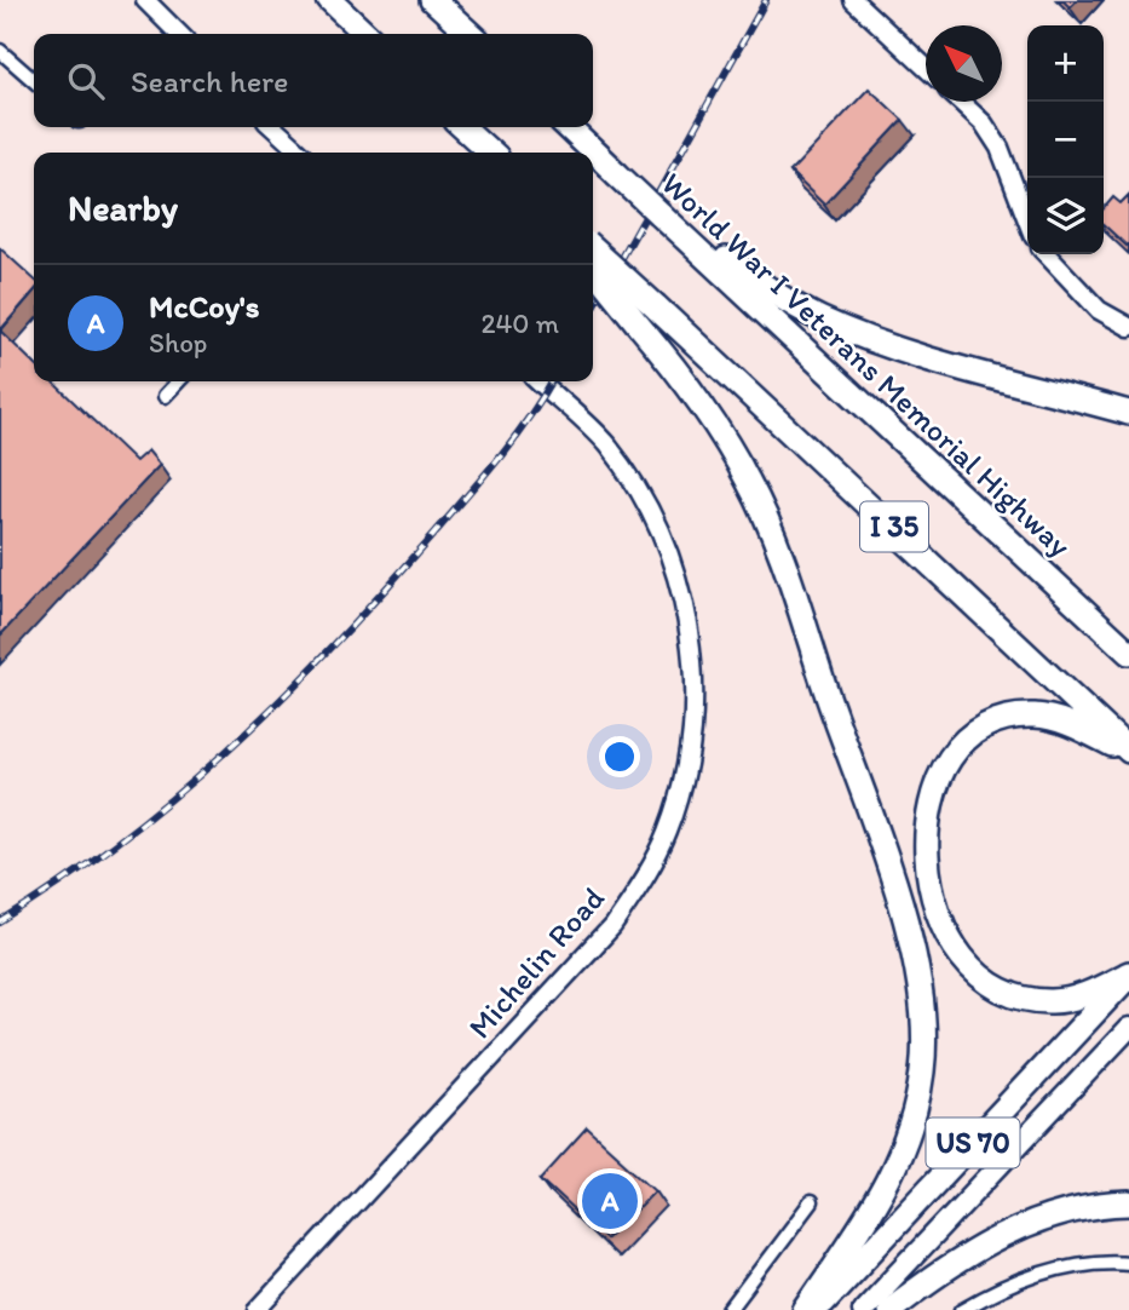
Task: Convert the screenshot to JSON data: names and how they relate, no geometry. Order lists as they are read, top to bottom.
{
  "streets": {
    "highway": ["World War I Veterans Memorial Highway", "I 35", "US 70"],
    "street": ["Michelin Road"]
  },
  "north": "top left",
  "page": {
    "map_buttons": ["+", "−"],
    "search": "Search here",
    "heading": "Nearby",
    "list": [
      {
        "mark": "A",
        "name": "McCoy's",
        "note": "Shop",
        "value": "240 m"
      }
    ],
    "pins": "A"
  }
}
